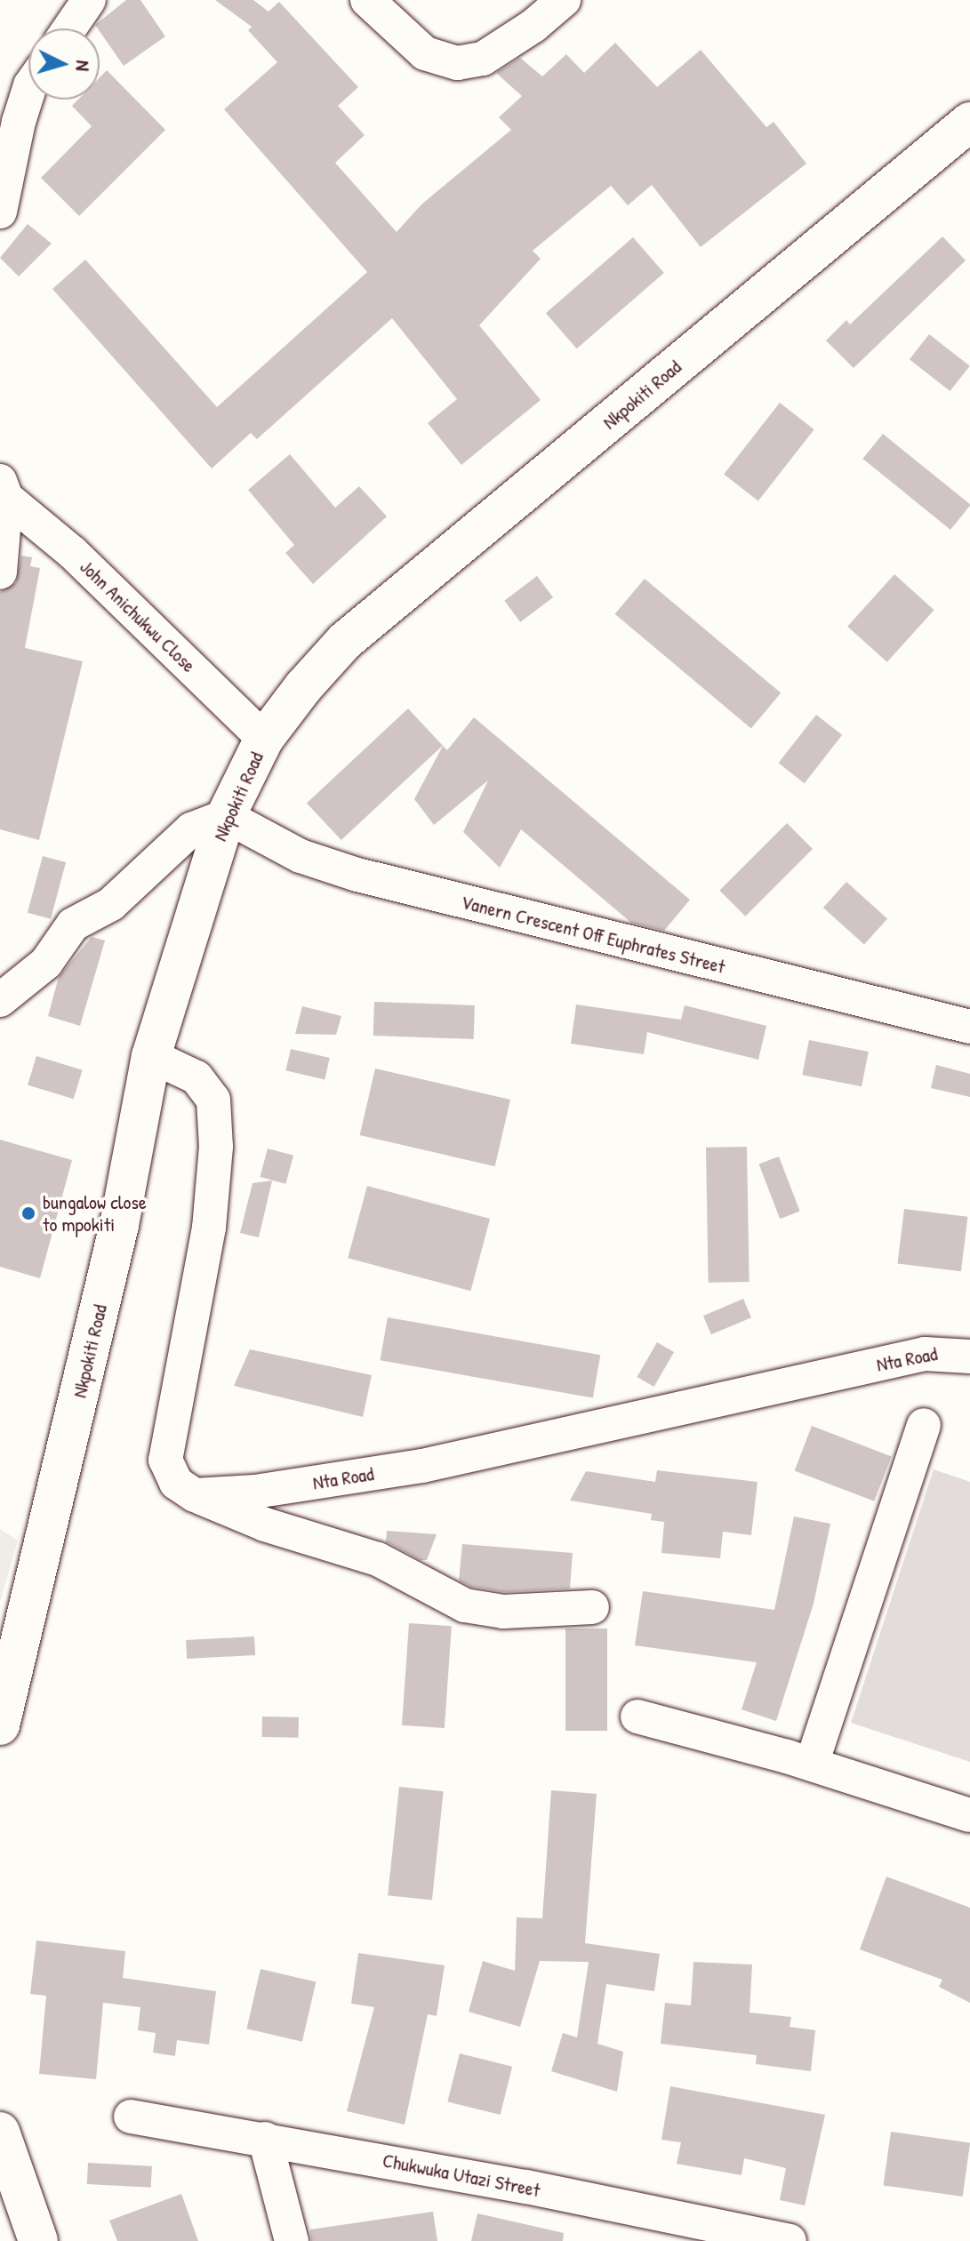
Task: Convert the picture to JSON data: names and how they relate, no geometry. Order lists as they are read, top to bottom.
{
  "streets": {
    "main road": ["Nkpokiti Road"],
    "street": [
      "John Anichukwu Close",
      "Vanern Crescent Off Euphrates Street",
      "Nta Road",
      "Chukwuka Utazi Street"
    ]
  },
  "crossings": [
    ["Nkpokiti Road", "John Anichukwu Close"],
    ["Nkpokiti Road", "Vanern Crescent Off Euphrates Street"]
  ],
  "places": ["bungalow close to mpokiti"],
  "north": "right"
}
